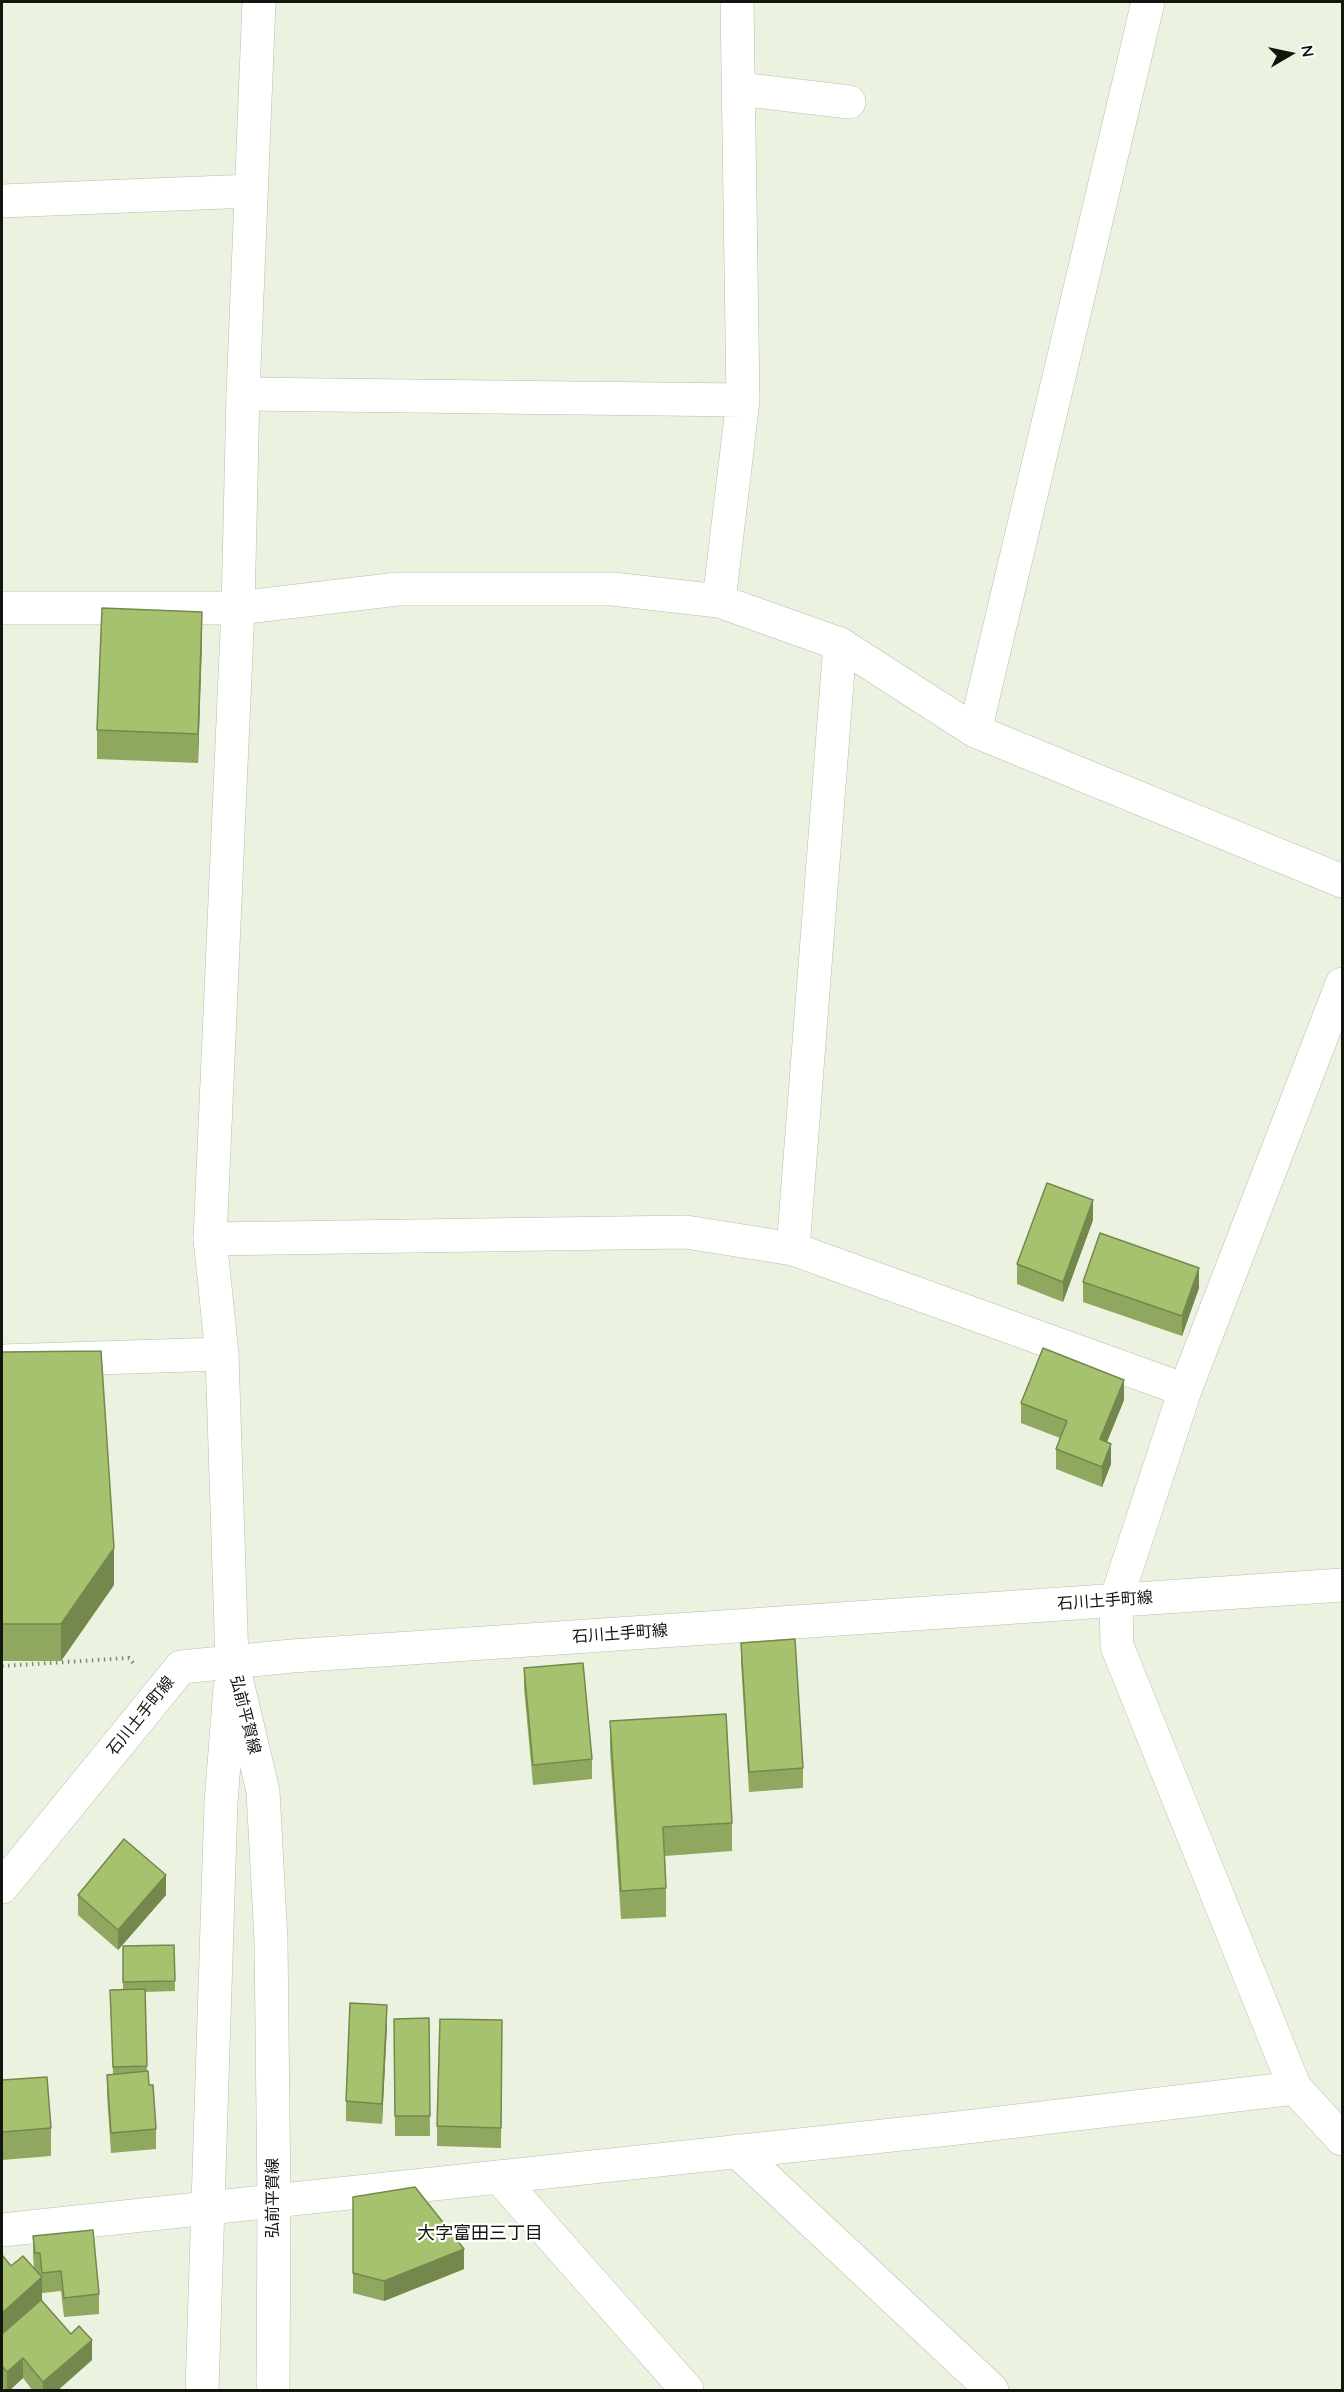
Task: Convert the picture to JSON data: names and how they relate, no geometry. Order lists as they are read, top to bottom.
{
  "streets": {
    "street": ["石川土手町線", "弘前平賀線"]
  },
  "crossings": [
    ["石川土手町線", "弘前平賀線"]
  ],
  "districts": ["大字富田三丁目"],
  "north": "right"
}
